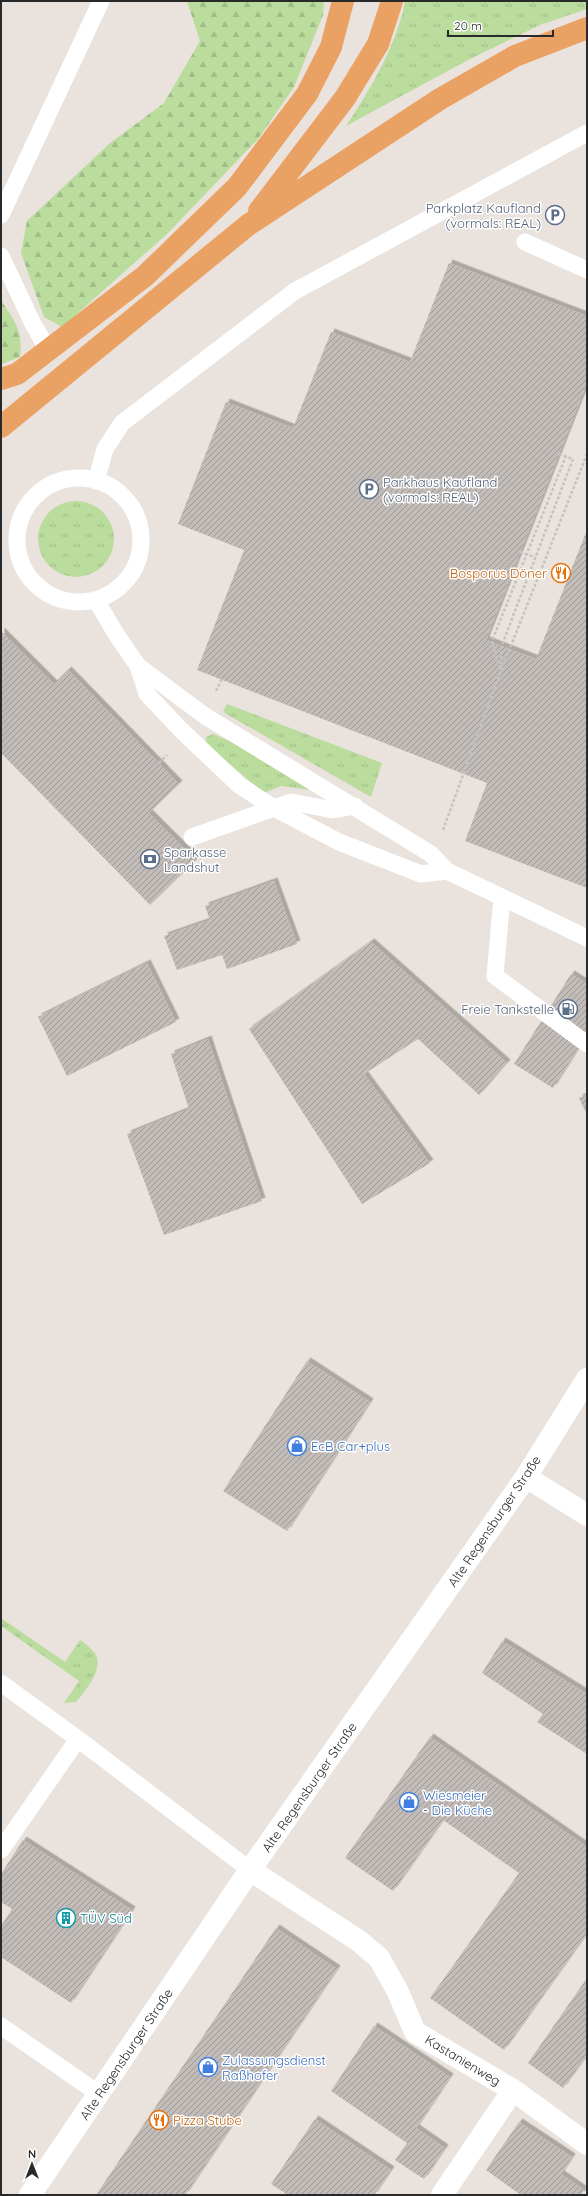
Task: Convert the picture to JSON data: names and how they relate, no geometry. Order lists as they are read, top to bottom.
{
  "streets": {
    "street": ["Alte Regensburger Straße", "Kastanienweg"]
  },
  "crossings": [
    ["Alte Regensburger Straße", "Kastanienweg"]
  ],
  "places": {
    "parking": ["Parkplatz Kaufland (vormals: REAL)", "Parkhaus Kaufland (vormals: REAL)"],
    "restaurant": ["Bosporus Döner", "Pizza Stube"],
    "bank": ["Sparkasse Landshut"],
    "fuel station": ["Freie Tankstelle"],
    "shop": ["EcB Car+plus", "Wiesmeier - Die Küche", "Zulassungsdienst Raßhofer"],
    "building": ["TÜV Süd"]
  },
  "scale_bar": "20 m",
  "north": "top"
}
